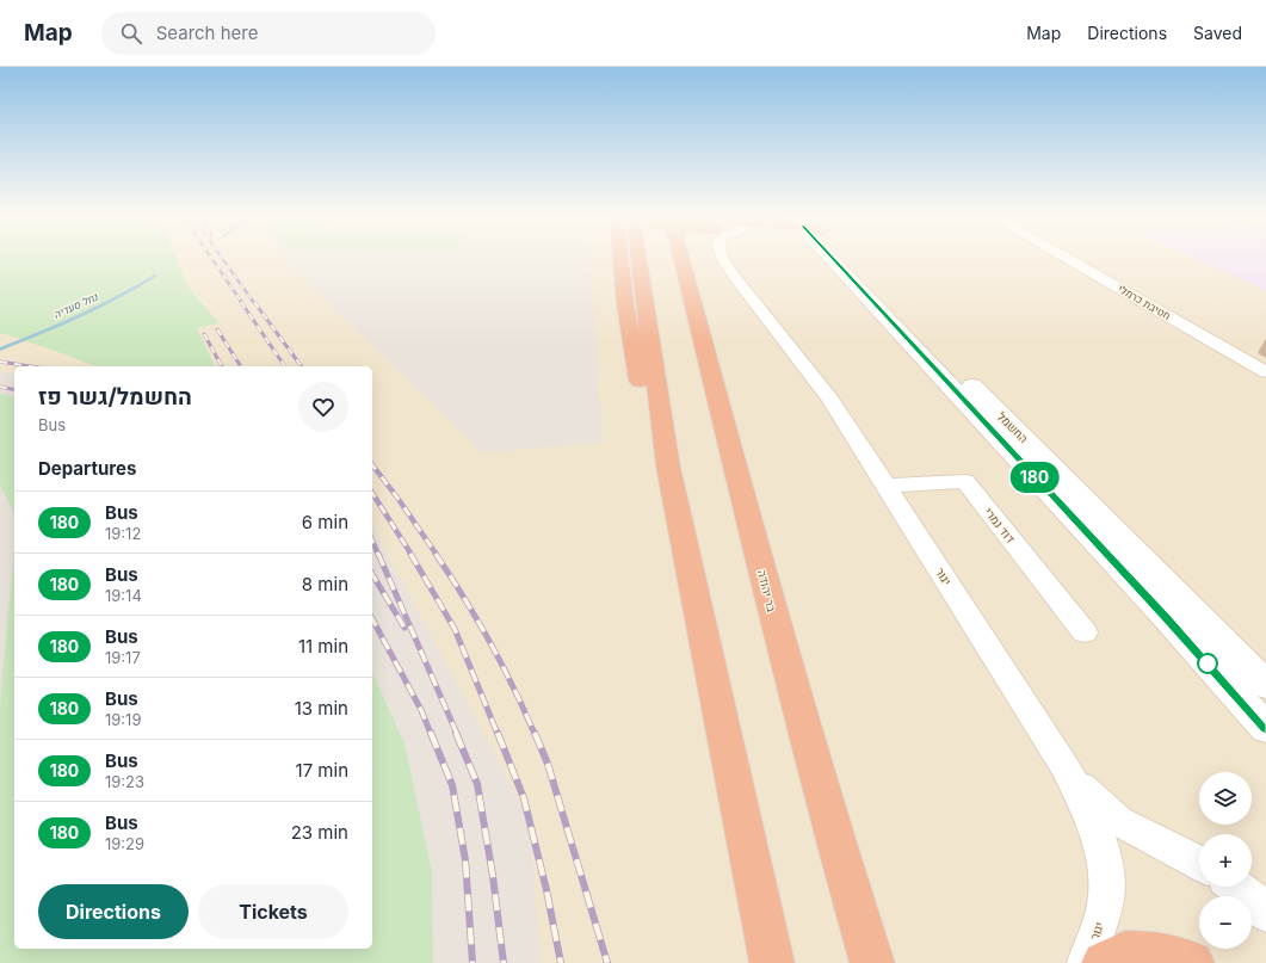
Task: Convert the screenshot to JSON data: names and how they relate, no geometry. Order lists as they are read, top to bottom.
{
  "streets": {
    "highway": ["בר יהודה"],
    "street": [
      "חטיבת כרמלי",
      "החשמל",
      "דוד נמרי",
      "יגור"
    ]
  },
  "crossings": [
    ["דוד נמרי", "יגור"]
  ],
  "water": ["נחל סעדיה"],
  "lines": ["bus line 180"],
  "page": {
    "header": "Map",
    "search": "Search here",
    "nav": ["Map", "Directions", "Saved"],
    "on_map": "180",
    "heading": [
      ["החשמל/גשר פז", "Bus"],
      "Departures"
    ],
    "list": [
      {
        "mark": "180",
        "name": "Bus",
        "note": "19:12",
        "value": "6 min"
      },
      {
        "mark": "180",
        "name": "Bus",
        "note": "19:14",
        "value": "8 min"
      },
      {
        "mark": "180",
        "name": "Bus",
        "note": "19:17",
        "value": "11 min"
      },
      {
        "mark": "180",
        "name": "Bus",
        "note": "19:19",
        "value": "13 min"
      },
      {
        "mark": "180",
        "name": "Bus",
        "note": "19:23",
        "value": "17 min"
      },
      {
        "mark": "180",
        "name": "Bus",
        "note": "19:29",
        "value": "23 min"
      }
    ],
    "map_buttons": ["+", "−"],
    "buttons": ["Directions", "Tickets"]
  }
}
